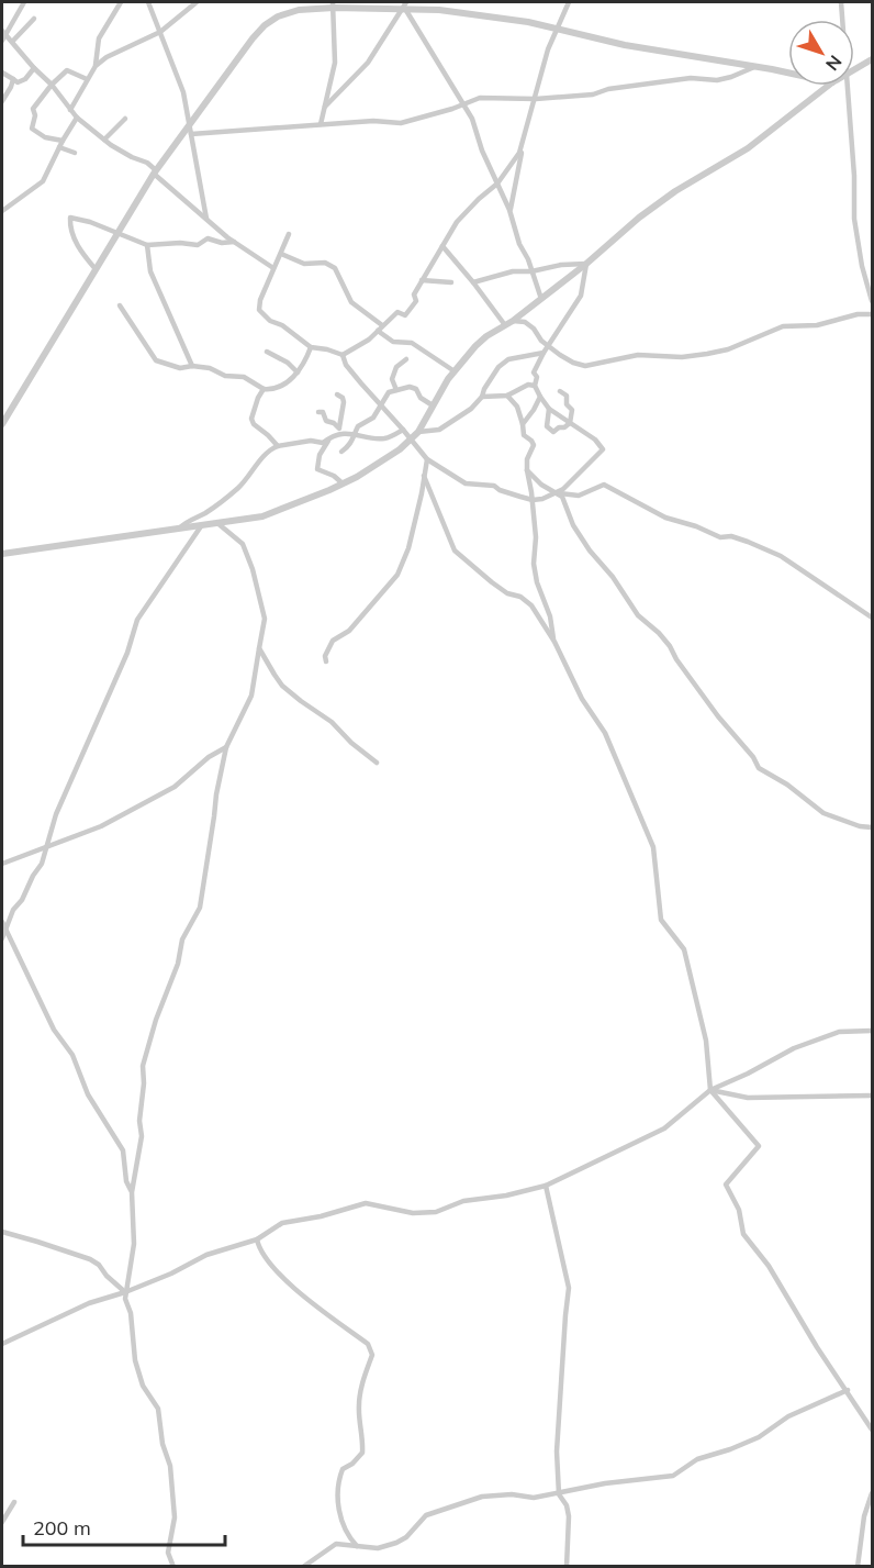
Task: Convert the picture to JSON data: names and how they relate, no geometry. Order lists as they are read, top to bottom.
{
  "scale_bar": "200 m",
  "north": "bottom right"
}
